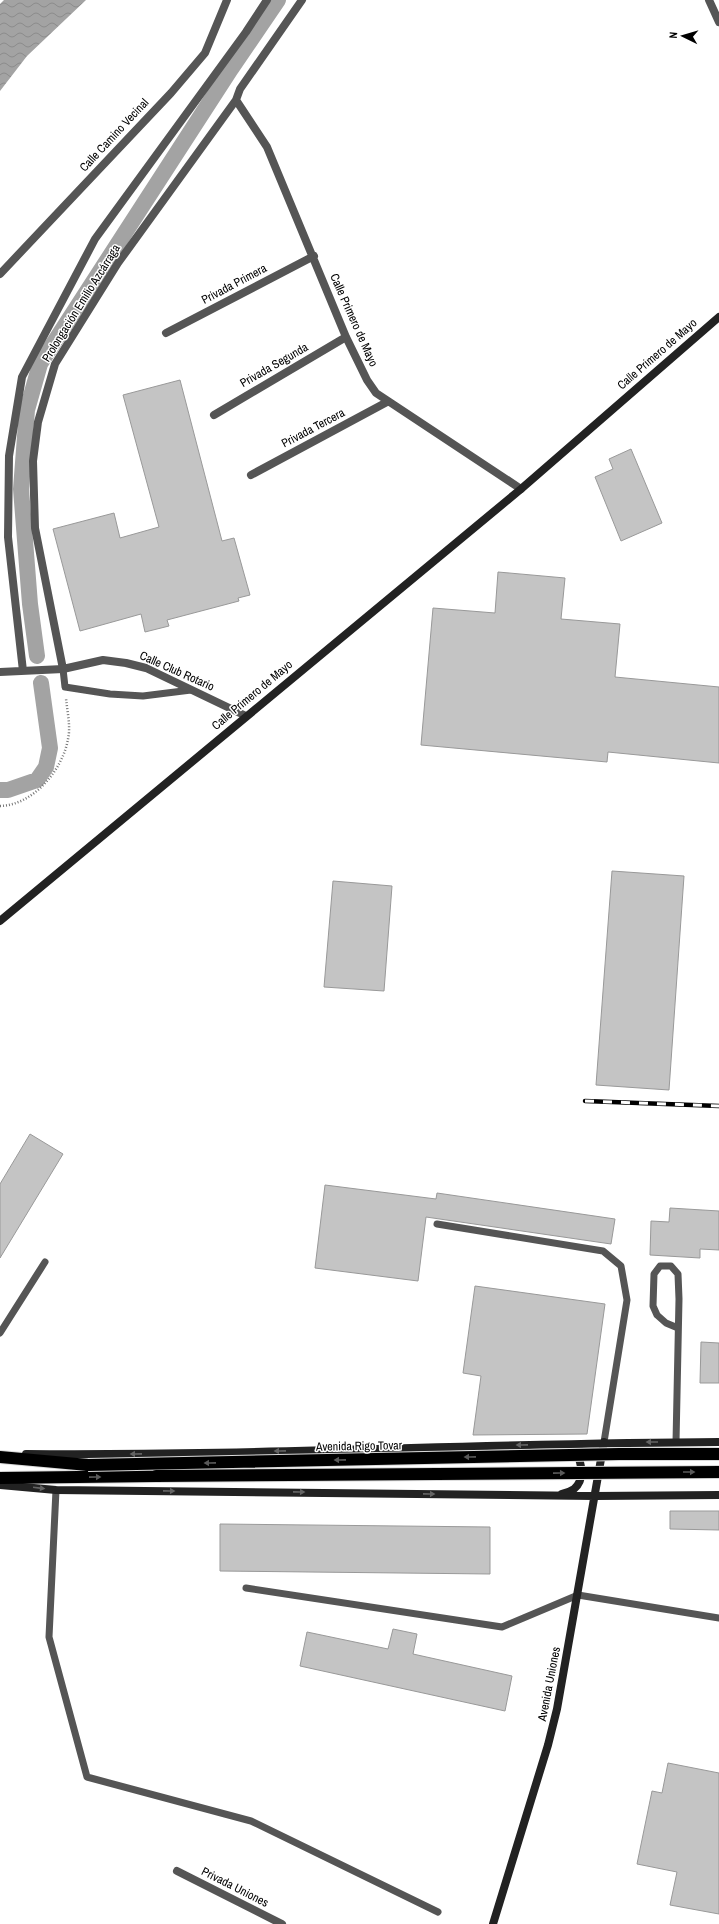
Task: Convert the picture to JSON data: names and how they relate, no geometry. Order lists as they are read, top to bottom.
{
  "streets": {
    "highway": ["Avenida Rigo Tovar"],
    "street": [
      "Calle Camino Vecinal",
      "Privada Primera",
      "Prolongación Emilio Azcárraga",
      "Calle Primero de Mayo",
      "Privada Segunda",
      "Privada Tercera",
      "Calle Club Rotario",
      "Avenida Uniones",
      "Privada Uniones"
    ]
  },
  "crossings": [
    ["Privada Primera", "Calle Primero de Mayo"],
    ["Prolongación Emilio Azcárraga", "Calle Primero de Mayo"],
    ["Prolongación Emilio Azcárraga", "Calle Club Rotario"],
    ["Calle Primero de Mayo", "Privada Segunda"],
    ["Calle Primero de Mayo", "Privada Tercera"],
    ["Calle Primero de Mayo", "Calle Club Rotario"],
    ["Avenida Rigo Tovar", "Avenida Uniones"]
  ],
  "north": "left"
}
